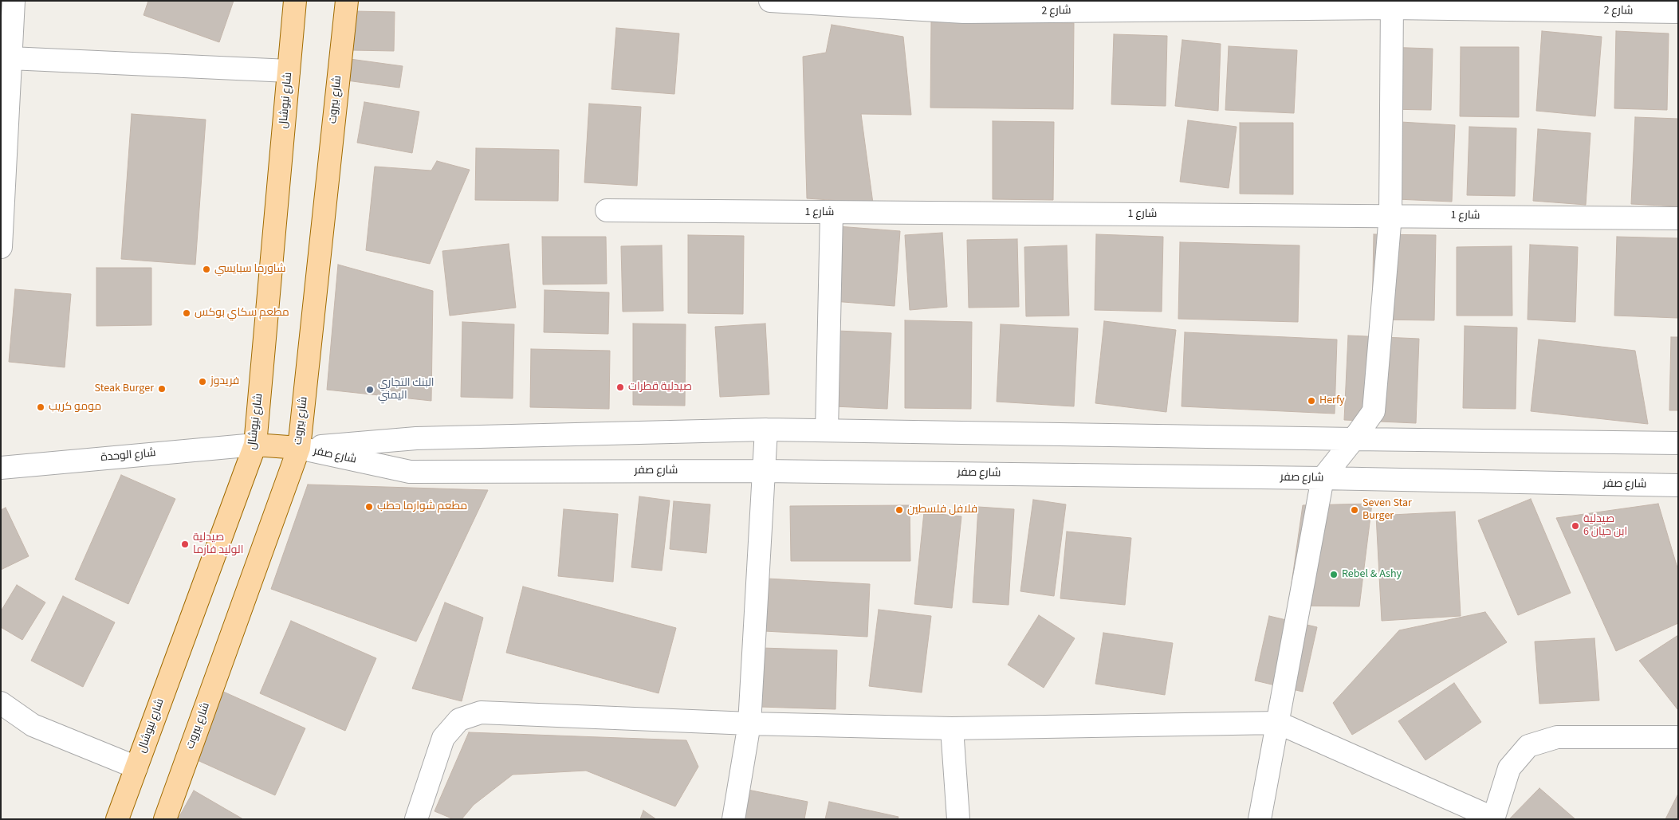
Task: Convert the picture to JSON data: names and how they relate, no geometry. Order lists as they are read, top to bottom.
{
  "streets": {
    "main road": ["شارع بيروت", "شارع نيوشال"],
    "street": [
      "شارع 2",
      "شارع 1",
      "شارع الوحدة",
      "شارع صفر"
    ]
  },
  "crossings": [
    ["شارع بيروت", "شارع صفر"],
    ["شارع نيوشال", "شارع الوحدة"]
  ],
  "places": [
    "شاورما سبايسي",
    "مطعم سكاي بوكس",
    "فريدوز",
    "صيدلية قطرات",
    "Steak Burger",
    "البنك التجاري اليمني",
    "Herfy",
    "مومو كريب",
    "مطعم شوارما حطب",
    "فلافل فلسطين",
    "Seven Star Burger",
    "صيدلية ابن حيان 6",
    "صيدلية الوليد فارما",
    "Rebel & Ashy"
  ]
}
